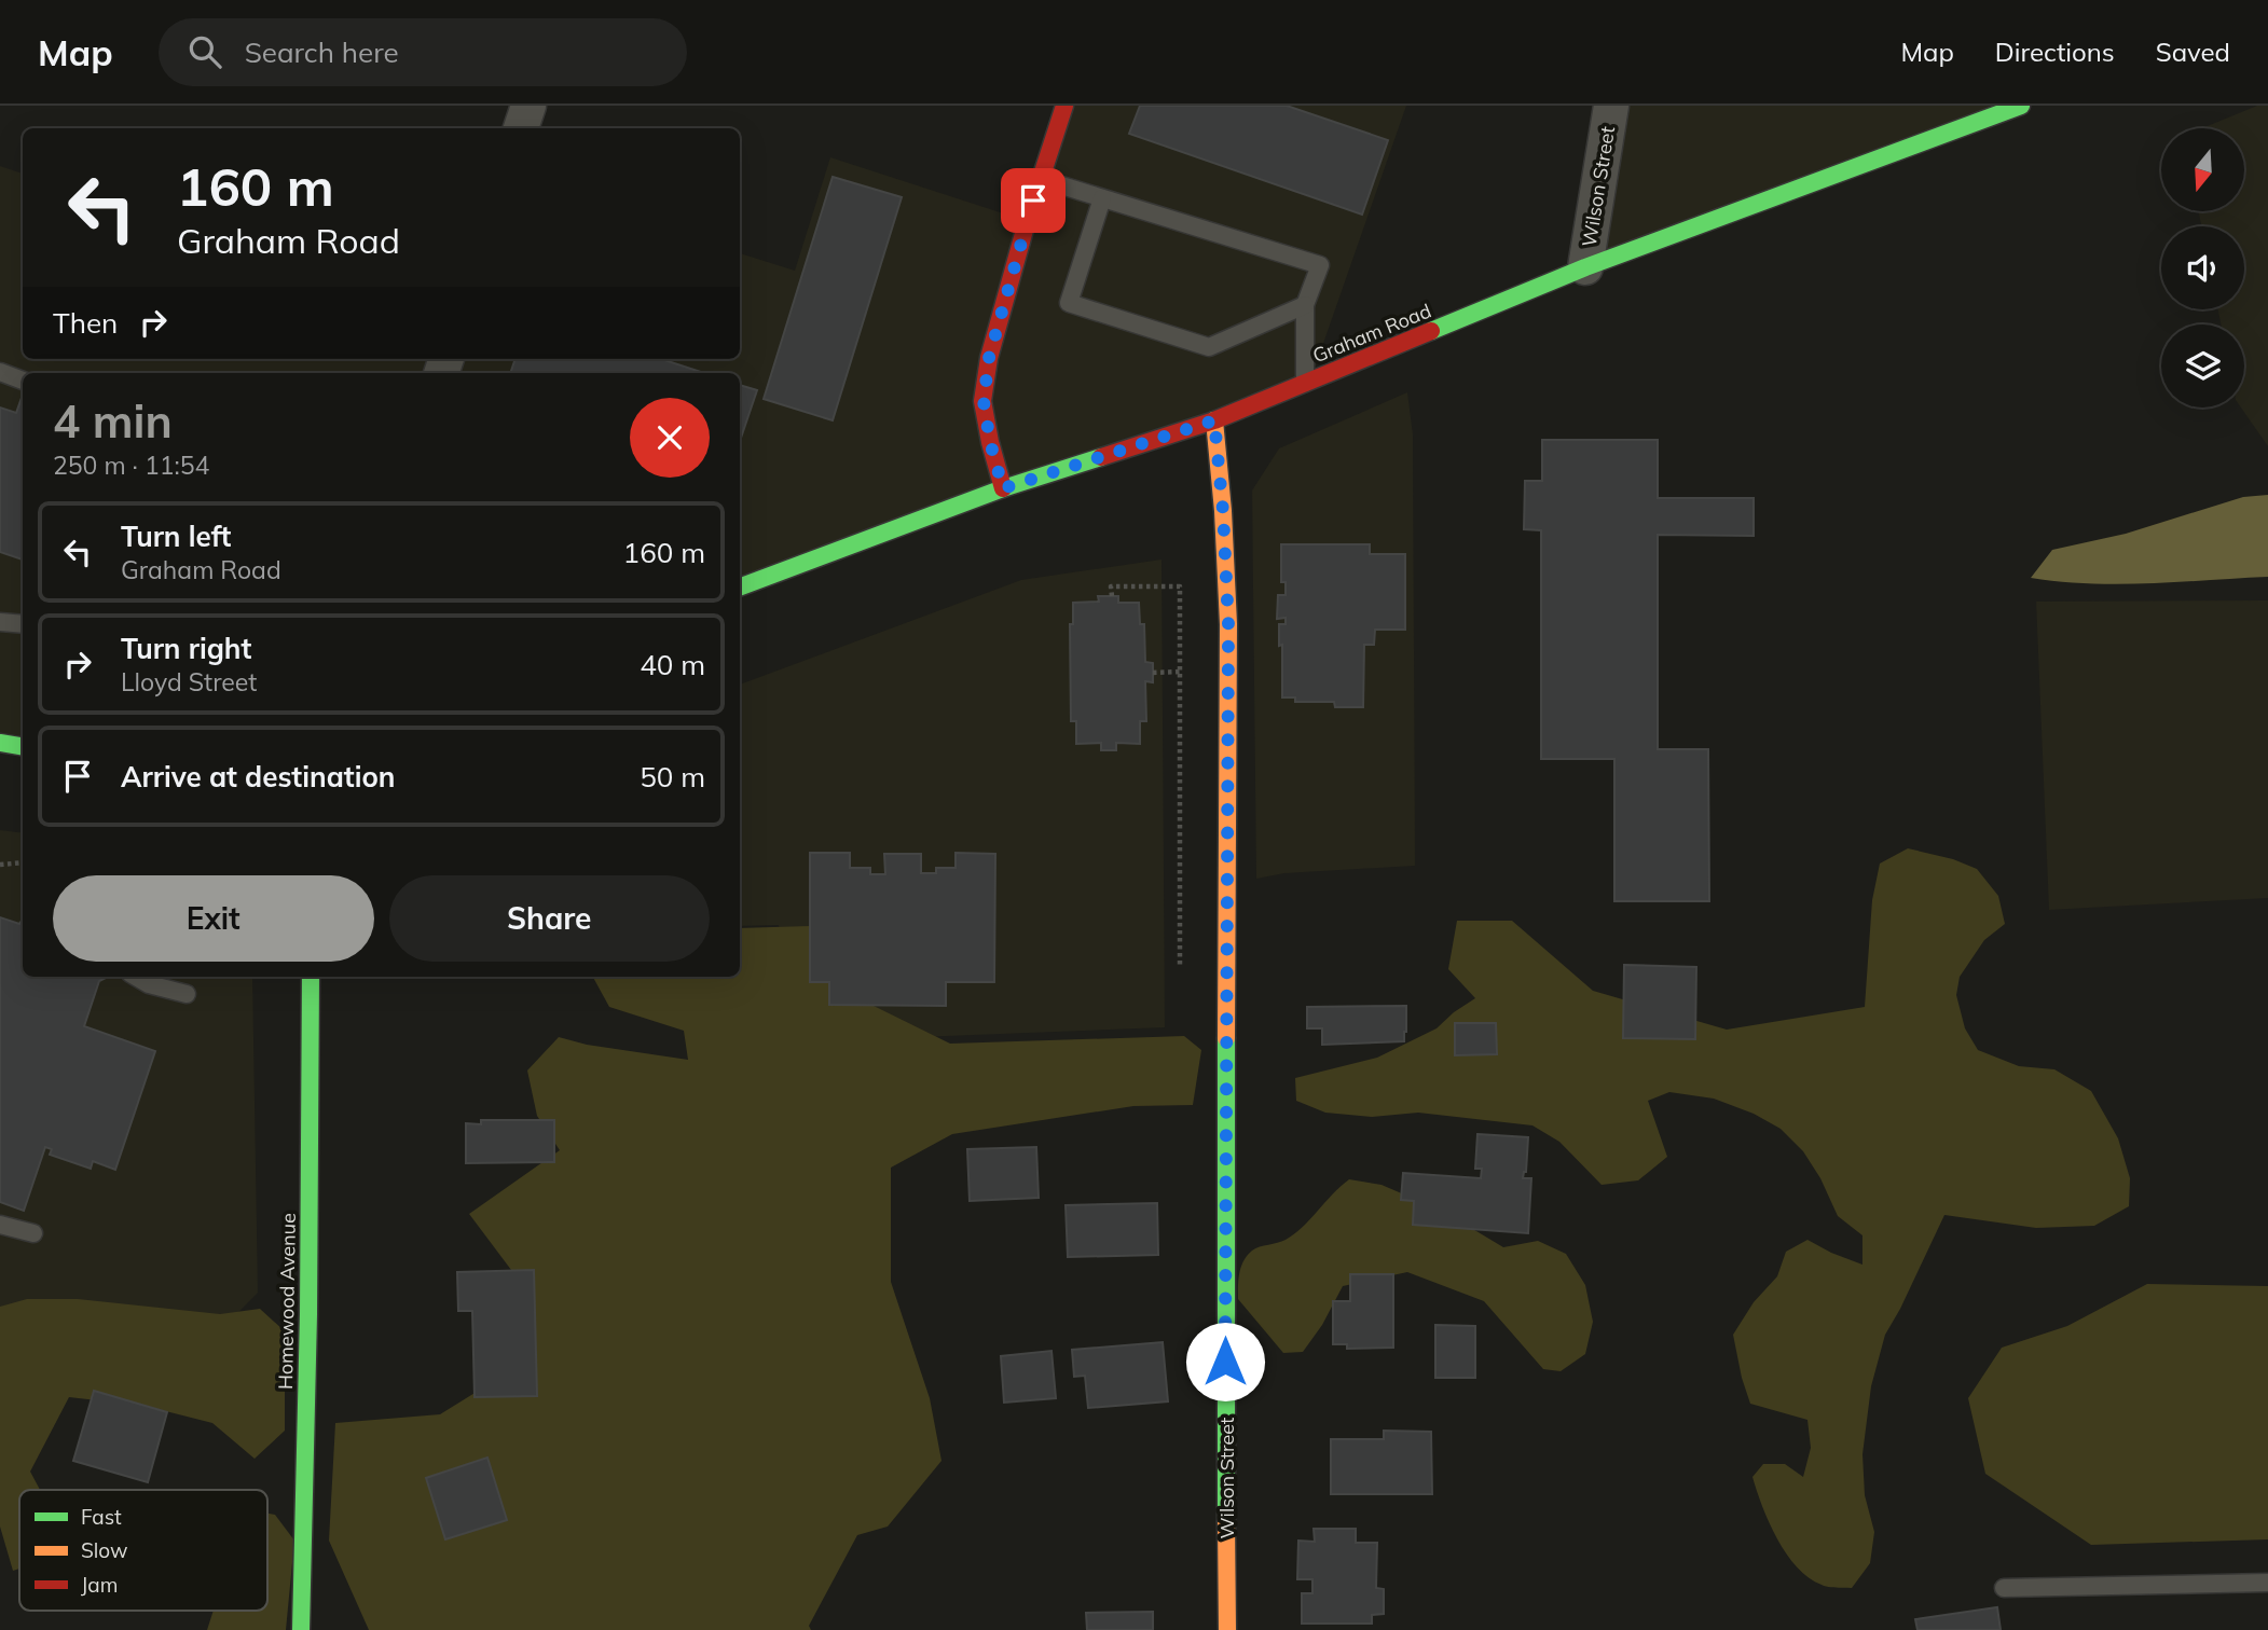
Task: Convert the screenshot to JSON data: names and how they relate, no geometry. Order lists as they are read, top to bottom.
{
  "streets": {
    "street": ["Wilson Street", "Graham Road", "Homewood Avenue"]
  },
  "crossings": [
    ["Wilson Street", "Graham Road"]
  ],
  "legend": ["Fast", "Slow", "Jam"],
  "north": "bottom",
  "page": {
    "header": "Map",
    "search": "Search here",
    "nav": ["Map", "Directions", "Saved"],
    "turn": ["160 m", "Graham Road"],
    "then": "Then",
    "heading": ["4 min", "250 m · 11:54"],
    "list": [
      {
        "name": "Turn left",
        "note": "Graham Road",
        "value": "160 m"
      },
      {
        "name": "Turn right",
        "note": "Lloyd Street",
        "value": "40 m"
      },
      {
        "name": "Arrive at destination",
        "value": "50 m"
      }
    ],
    "buttons": ["Exit", "Share"]
  }
}
